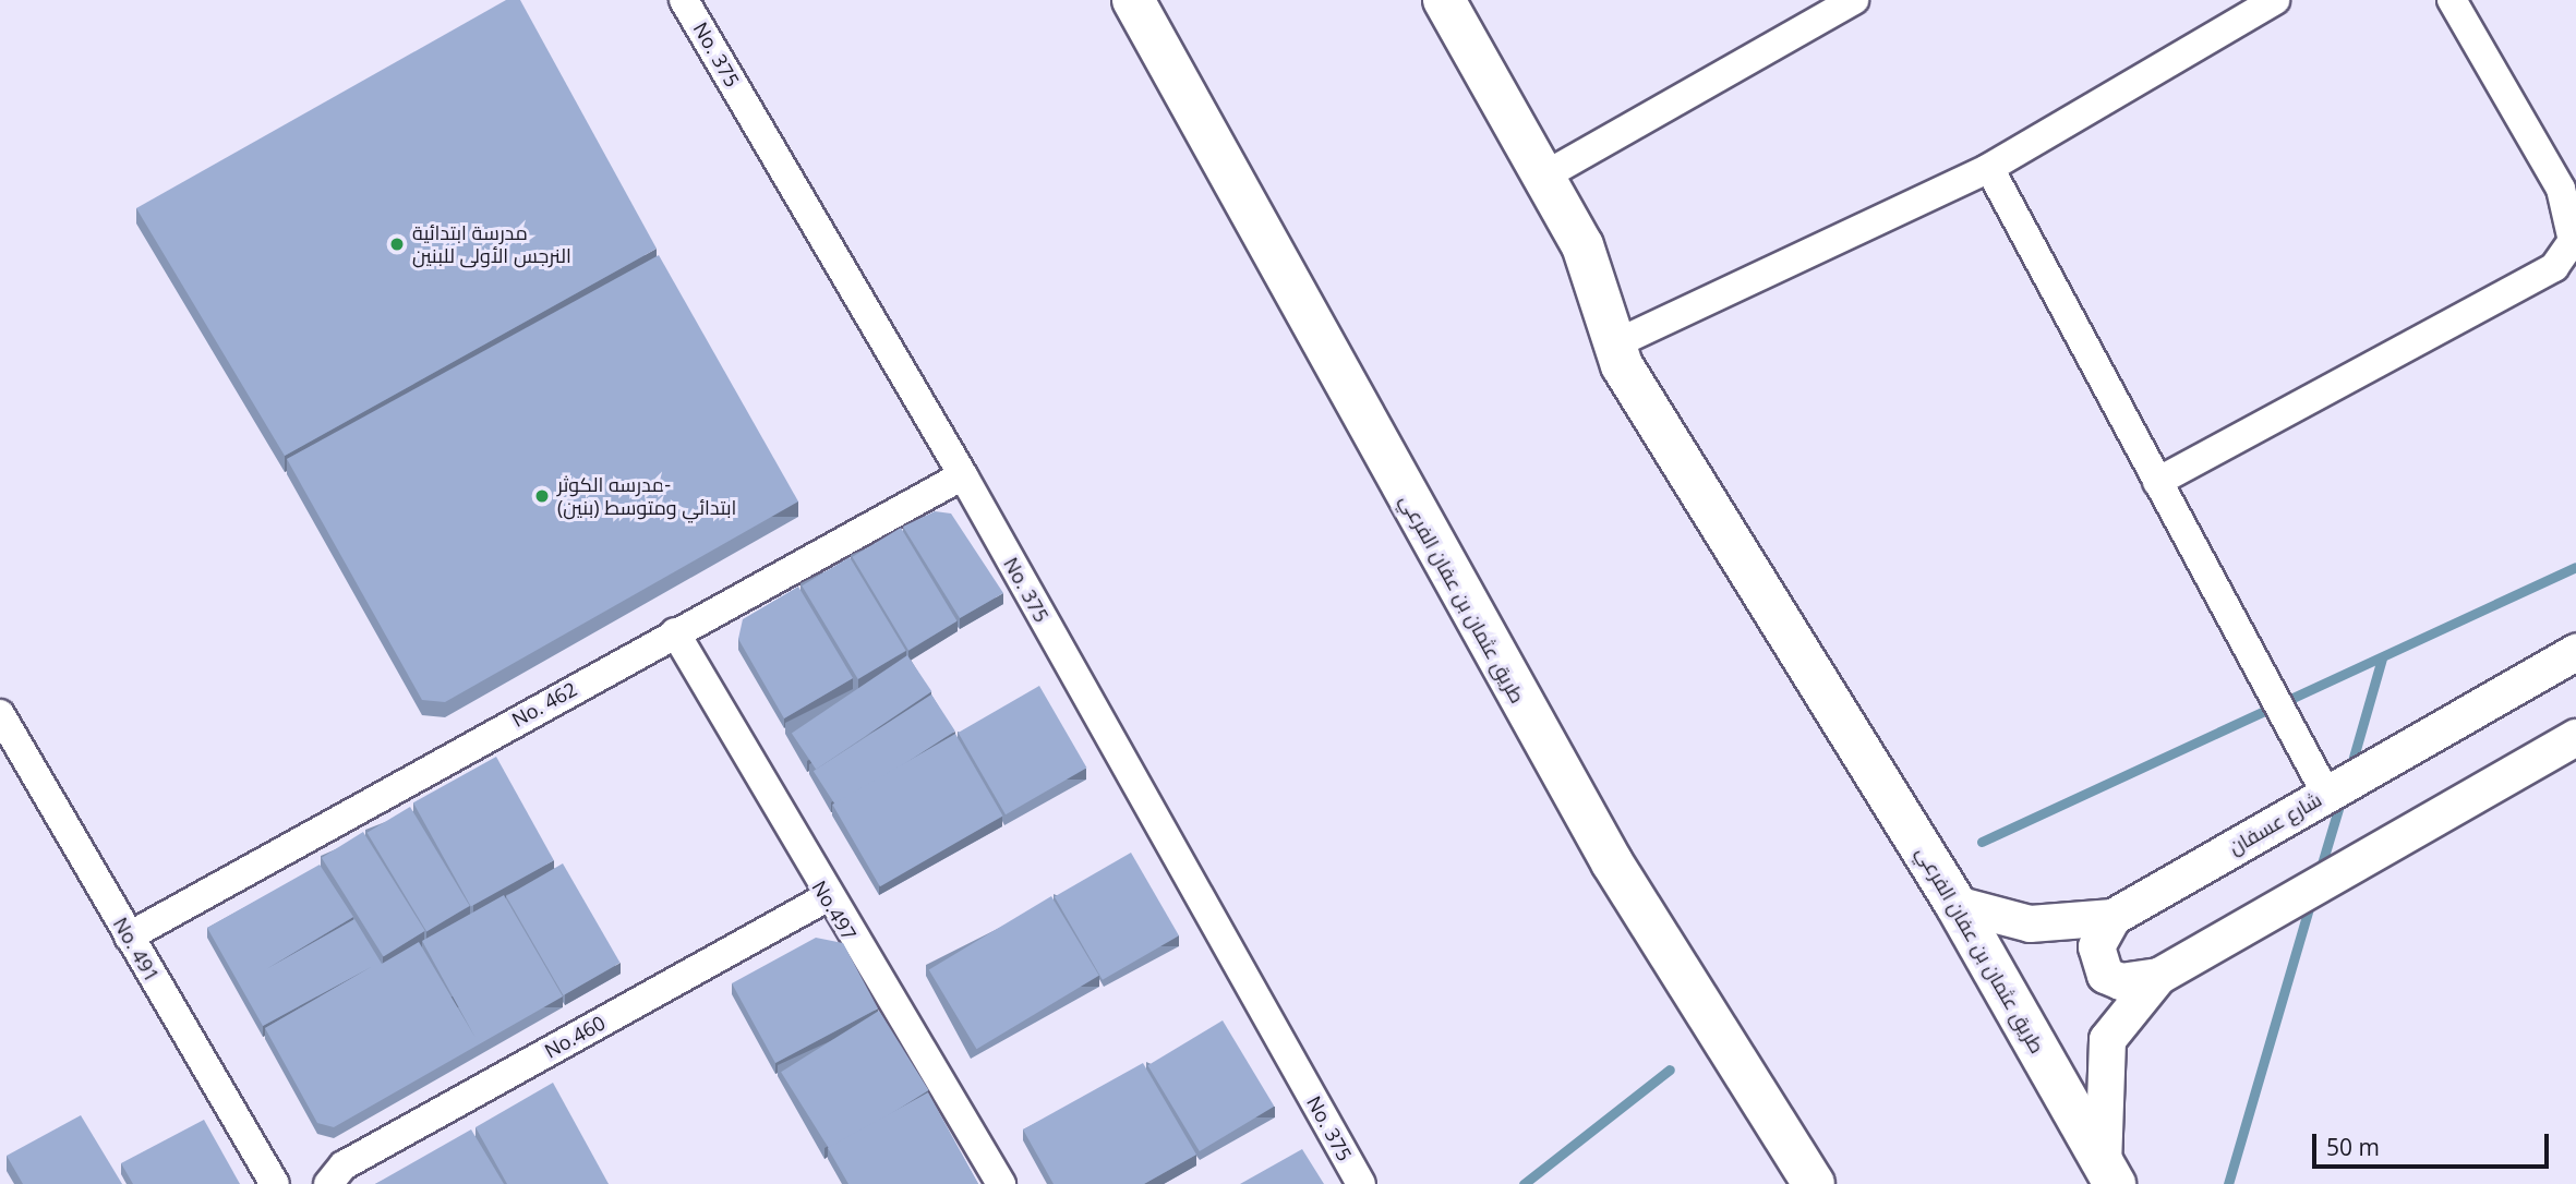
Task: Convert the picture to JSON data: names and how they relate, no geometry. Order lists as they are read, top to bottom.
{
  "streets": {
    "main road": ["طريق عثمان بن عفان الفرعي"],
    "street": [
      "No. 375",
      "No. 462",
      "شارع عسفان",
      "No.497",
      "No. 491",
      "No.460"
    ]
  },
  "crossings": [
    ["No. 375", "No. 462"],
    ["طريق عثمان بن عفان الفرعي", "شارع عسفان"],
    ["No. 462", "No.497"],
    ["No. 462", "No. 491"],
    ["No.497", "No.460"]
  ],
  "places": ["مدرسة ابتدائية النرجس الأولى للبنين", "مدرسه الكوثر- ابتدائي ومتوسط (بنين)"],
  "scale_bar": "50 m"
}
